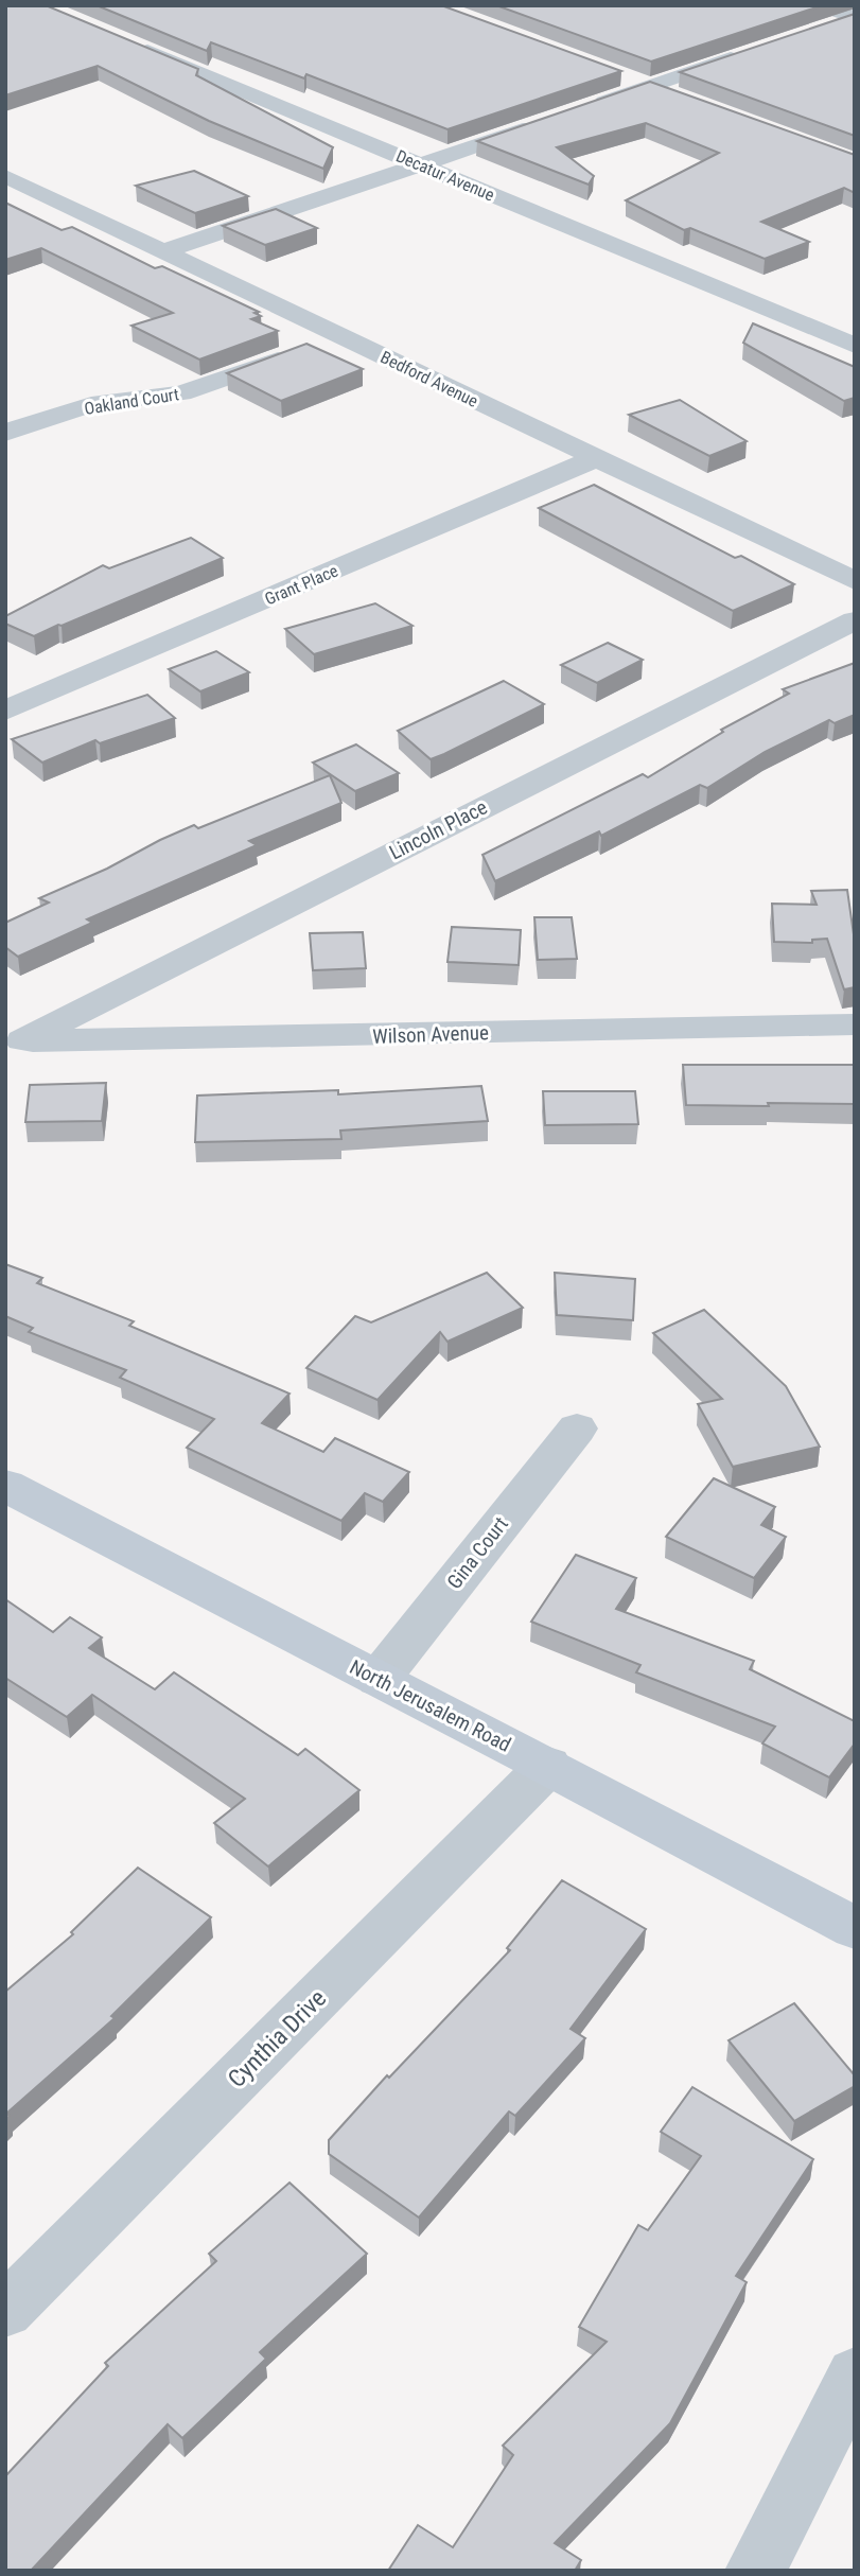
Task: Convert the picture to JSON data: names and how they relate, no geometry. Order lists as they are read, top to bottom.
{
  "streets": {
    "main road": ["North Jerusalem Road"],
    "street": [
      "Decatur Avenue",
      "Bedford Avenue",
      "Oakland Court",
      "Grant Place",
      "Lincoln Place",
      "Wilson Avenue",
      "Gina Court",
      "Cynthia Drive"
    ]
  },
  "crossings": [
    ["Bedford Avenue", "Oakland Court"],
    ["Bedford Avenue", "Grant Place"],
    ["Lincoln Place", "Wilson Avenue"],
    ["Gina Court", "North Jerusalem Road"],
    ["North Jerusalem Road", "Cynthia Drive"]
  ]
}
